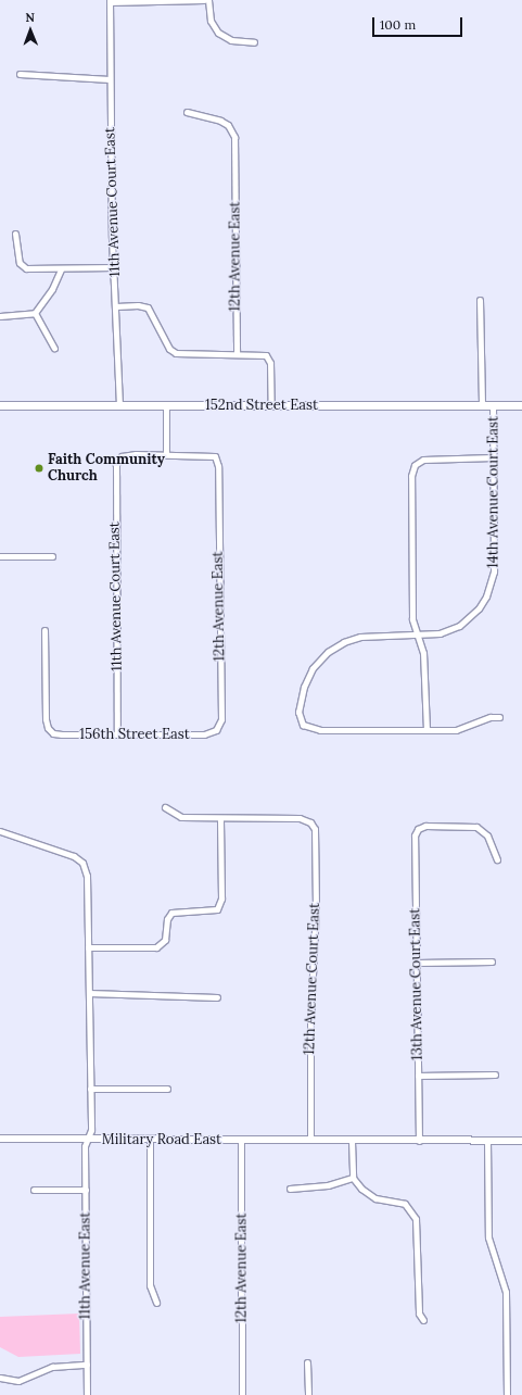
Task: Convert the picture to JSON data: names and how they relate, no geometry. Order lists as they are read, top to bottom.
{
  "streets": {
    "main road": ["152nd Street East"],
    "street": [
      "11th Avenue Court East",
      "12th Avenue East",
      "14th Avenue Court East",
      "156th Street East",
      "12th Avenue Court East",
      "13th Avenue Court East",
      "Military Road East",
      "11th Avenue East"
    ]
  },
  "crossings": [
    ["11th Avenue Court East", "12th Avenue East"],
    ["11th Avenue Court East", "152nd Street East"],
    ["11th Avenue Court East", "156th Street East"],
    ["12th Avenue East", "156th Street East"],
    ["12th Avenue East", "Military Road East"],
    ["152nd Street East", "14th Avenue Court East"],
    ["12th Avenue Court East", "Military Road East"],
    ["13th Avenue Court East", "Military Road East"],
    ["Military Road East", "11th Avenue East"]
  ],
  "places": ["Faith Community Church"],
  "scale_bar": "100 m",
  "north": "top"
}
